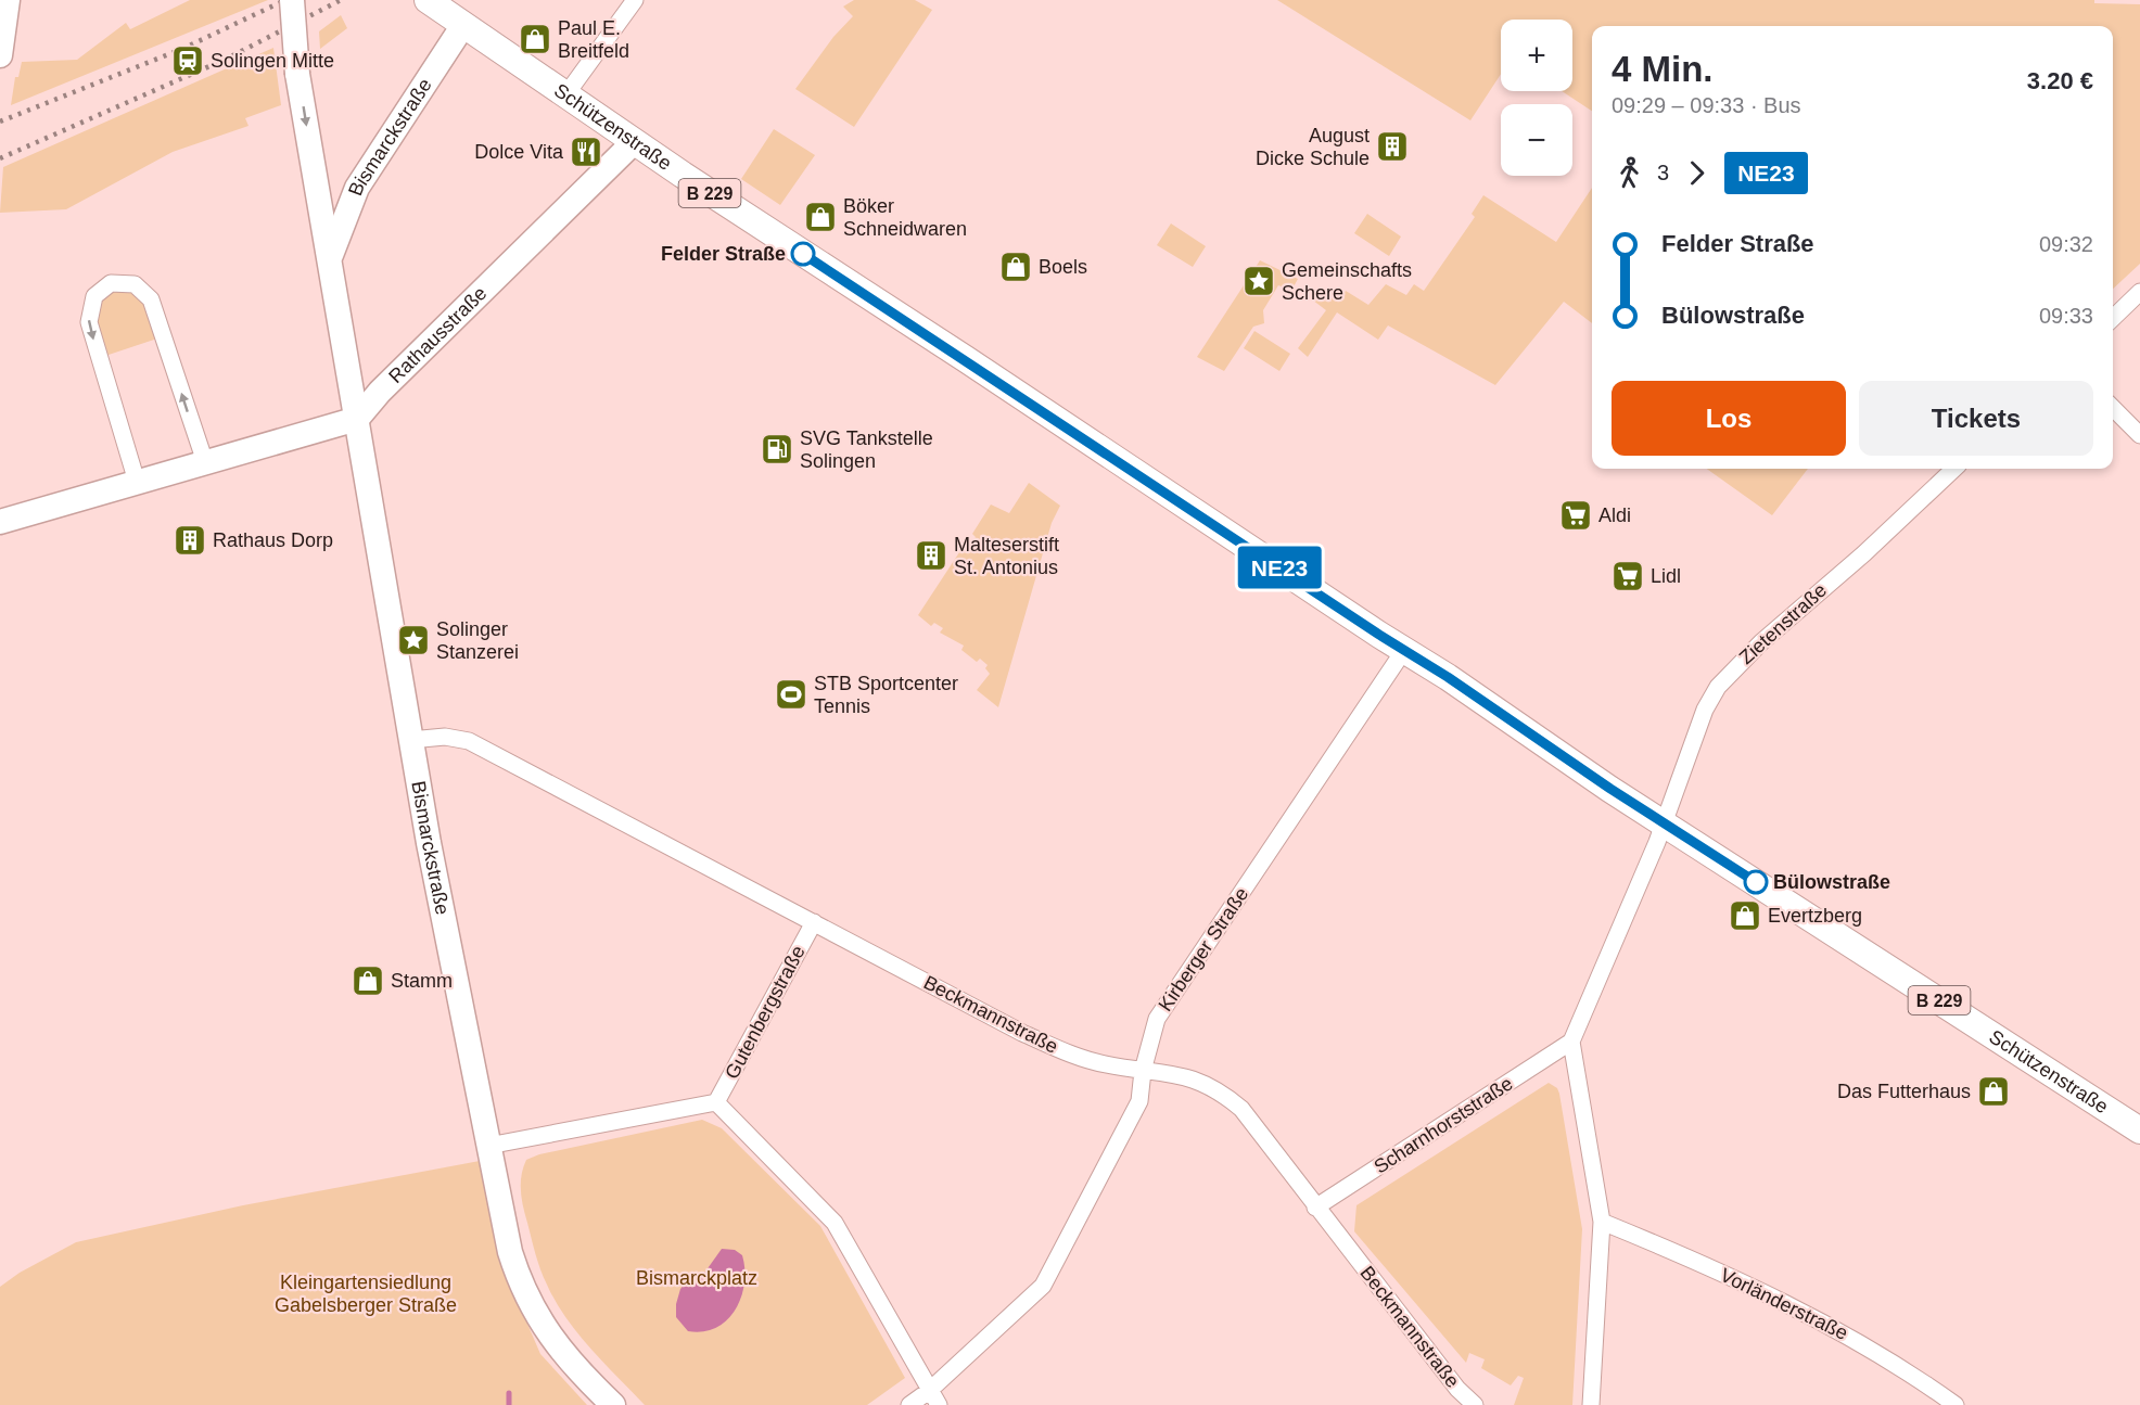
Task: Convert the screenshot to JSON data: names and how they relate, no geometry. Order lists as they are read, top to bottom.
{
  "streets": {
    "main road": [
      "Schützenstraße",
      "Bismarckstraße",
      "B 229",
      "Rathausstraße"
    ],
    "street": [
      "Zietenstraße",
      "Kirberger Straße",
      "Gutenbergstraße",
      "Beckmannstraße",
      "Scharnhorststraße",
      "Vorländerstraße"
    ]
  },
  "crossings": [
    ["Schützenstraße", "Bismarckstraße"],
    ["Schützenstraße", "Rathausstraße"],
    ["Schützenstraße", "Zietenstraße"],
    ["Schützenstraße", "Kirberger Straße"],
    ["Bismarckstraße", "Rathausstraße"],
    ["Bismarckstraße", "Beckmannstraße"],
    ["Kirberger Straße", "Beckmannstraße"],
    ["Gutenbergstraße", "Beckmannstraße"],
    ["Beckmannstraße", "Scharnhorststraße"]
  ],
  "parks": ["Bismarckplatz", "Kleingartensiedlung Gabelsberger Straße"],
  "places": {
    "shop": [
      "Paul E. Breitfeld",
      "Böker Schneidwaren",
      "Boels",
      "Evertzberg",
      "Stamm",
      "Das Futterhaus"
    ],
    "station": ["Solingen Mitte"],
    "building": ["August Dicke Schule", "Rathaus Dorp", "Malteserstift St. Antonius"],
    "restaurant": ["Dolce Vita"],
    "other": ["Felder Straße", "Bülowstraße"],
    "place": ["Gemeinschafts Schere", "Solinger Stanzerei"],
    "fuel station": ["SVG Tankstelle Solingen"],
    "supermarket": ["Aldi", "Lidl"],
    "sports": ["STB Sportcenter Tennis"]
  },
  "lines": ["bus line NE23"],
  "page": {
    "on_map": "NE23",
    "map_buttons": ["+", "−"],
    "heading": ["4 Min.", "09:29 – 09:33 · Bus", "3.20 €"],
    "legs": ["3", "NE23"],
    "list": [
      {
        "name": "Felder Straße",
        "value": "09:32"
      },
      {
        "name": "Bülowstraße",
        "value": "09:33"
      }
    ],
    "buttons": ["Los", "Tickets"]
  }
}
